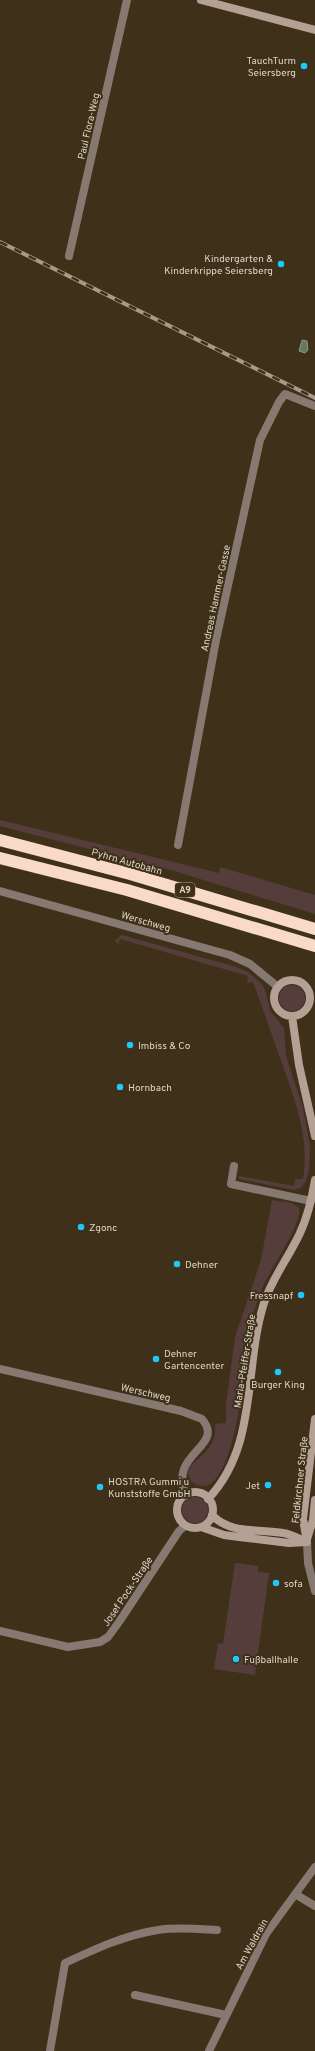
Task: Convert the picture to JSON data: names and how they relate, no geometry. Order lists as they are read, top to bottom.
{
  "streets": {
    "highway": ["Pyhrn Autobahn", "A9"],
    "main road": ["Maria-Pfeiffer-Straße", "Feldkirchner Straße"],
    "street": [
      "Paul Flora-Weg",
      "Andreas Hammer-Gasse",
      "Werschweg",
      "Josef Pock-Straße",
      "Am Waldrain"
    ]
  },
  "crossings": [
    ["Werschweg", "Maria-Pfeiffer-Straße"],
    ["Werschweg", "Josef Pock-Straße"],
    ["Maria-Pfeiffer-Straße", "Josef Pock-Straße"]
  ],
  "places": [
    "TauchTurm Seiersberg",
    "Kindergarten & Kinderkrippe Seiersberg",
    "Imbiss & Co",
    "Hornbach",
    "Zgonc",
    "Dehner",
    "Fressnapf",
    "Dehner Gartencenter",
    "Burger King",
    "Jet",
    "HOSTRA Gummi u Kunststoffe GmbH",
    "sofa",
    "Fußballhalle"
  ]
}
